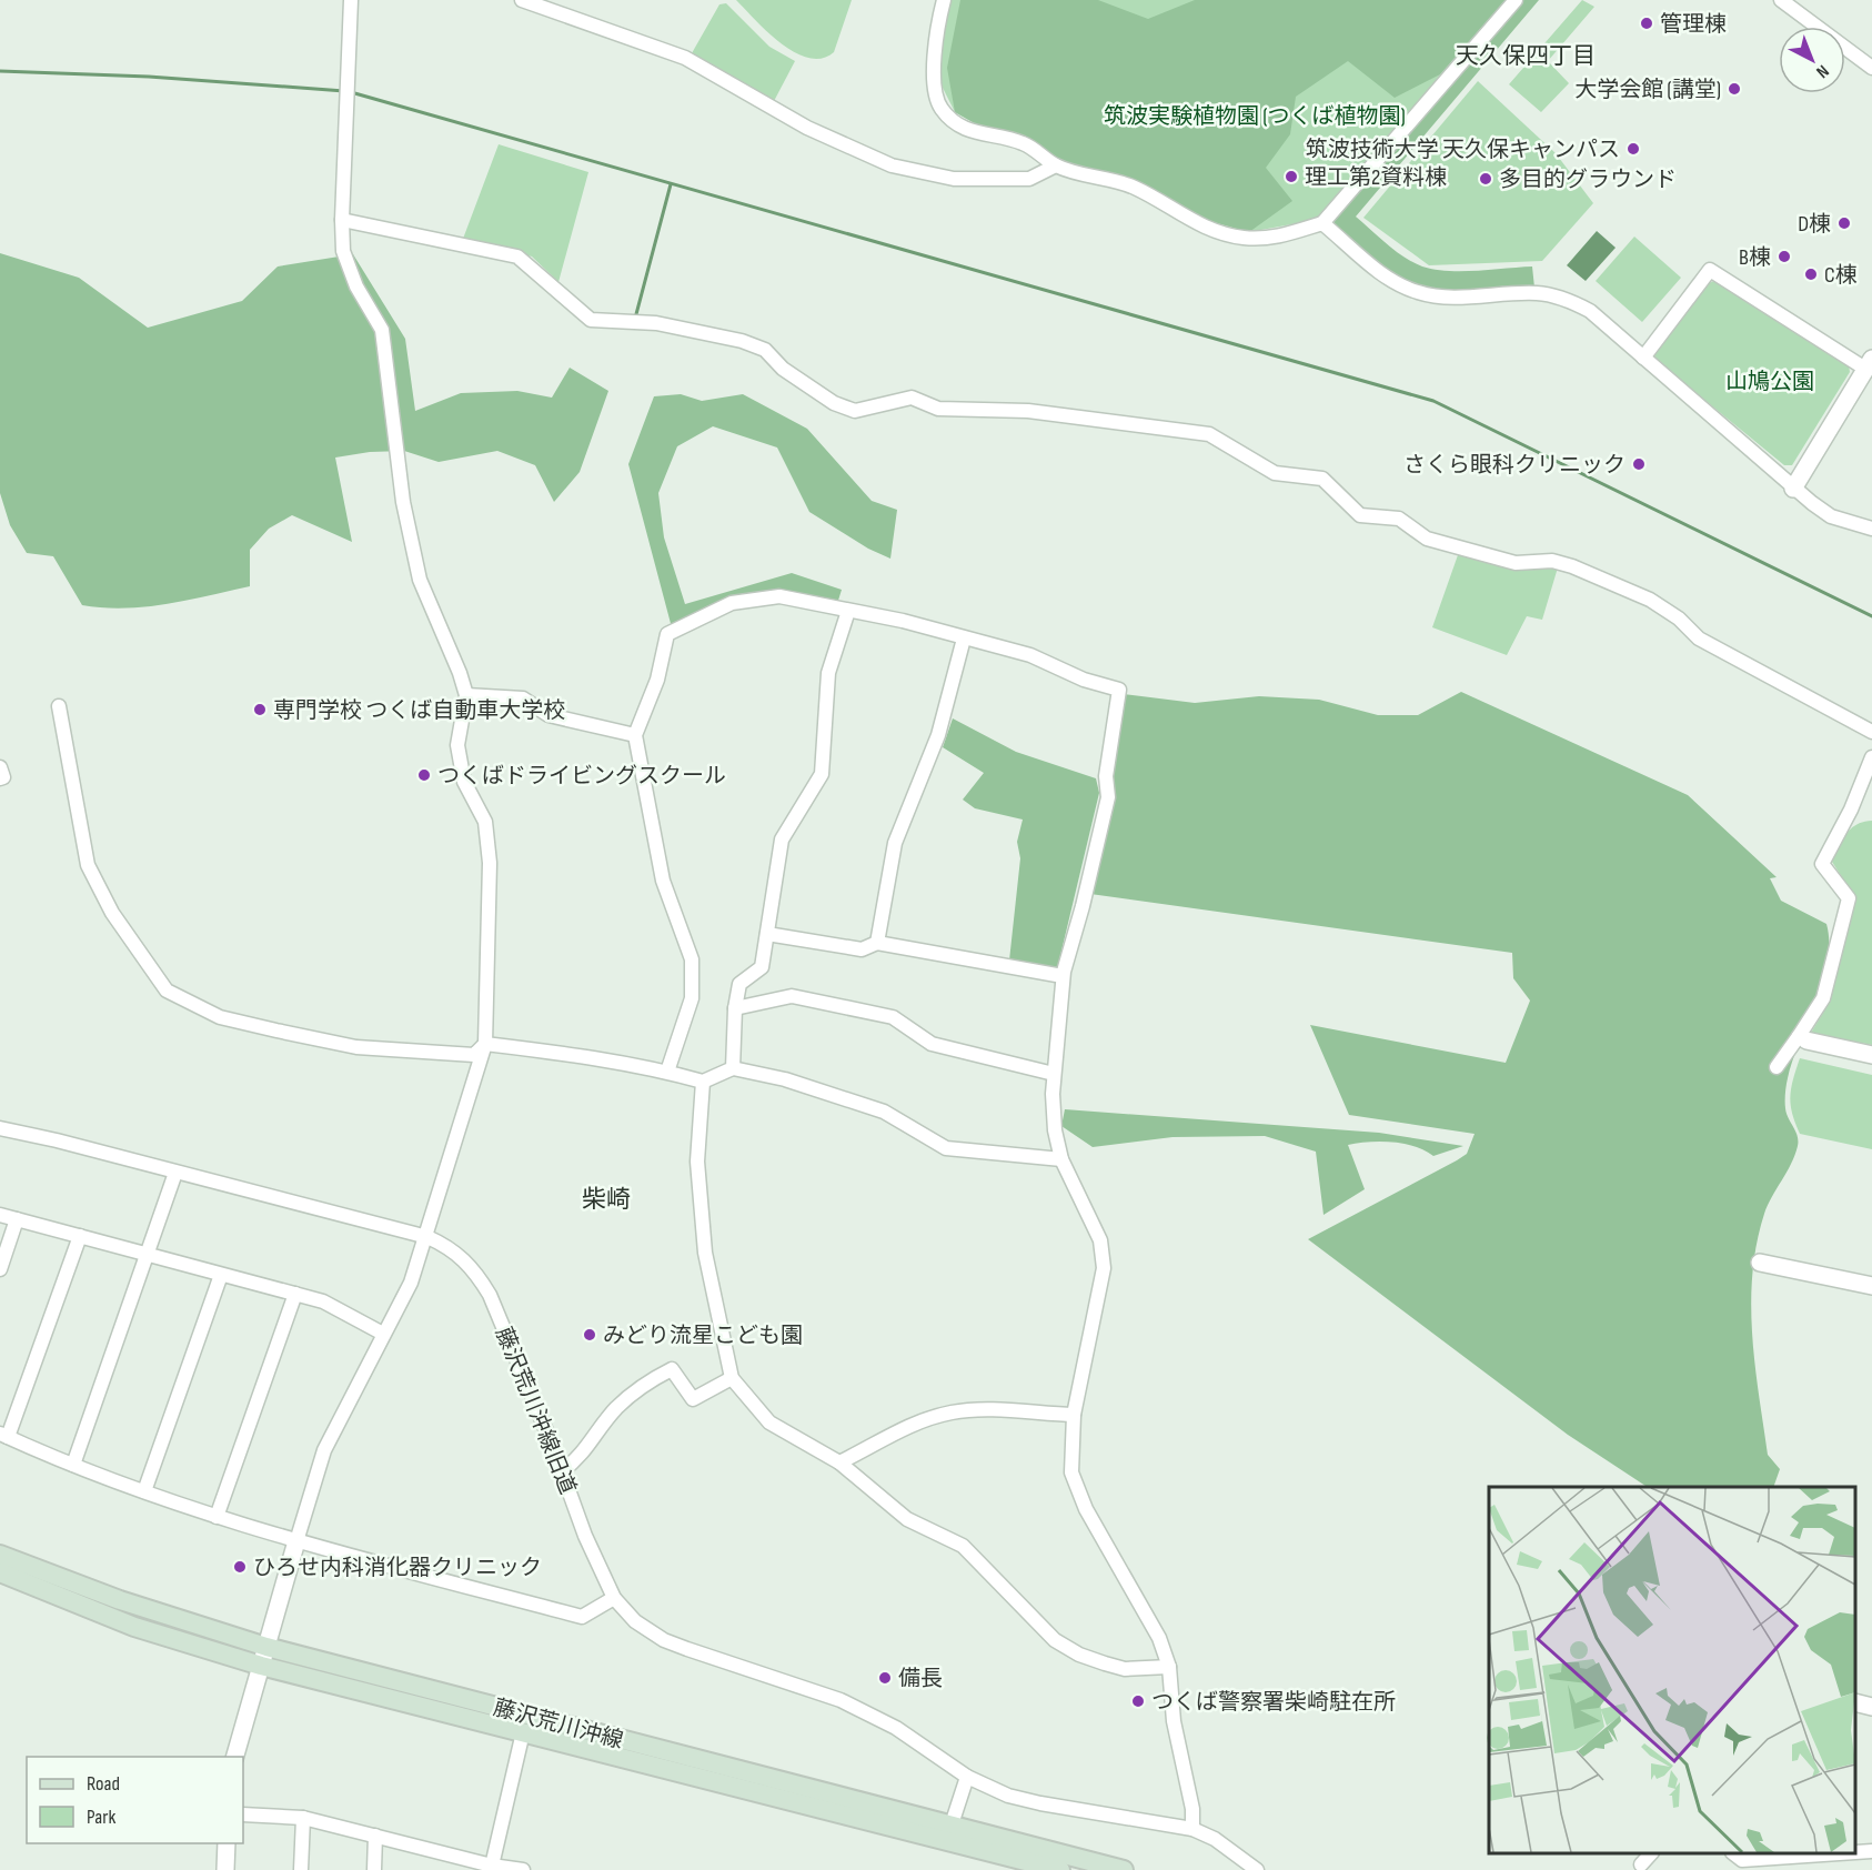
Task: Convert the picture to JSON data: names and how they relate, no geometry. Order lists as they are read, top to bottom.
{
  "streets": {
    "main road": ["藤沢荒川沖線"],
    "street": ["藤沢荒川沖線旧道"]
  },
  "districts": ["天久保四丁目", "柴崎"],
  "parks": ["筑波実験植物園 (つくば植物園)", "山鳩公園"],
  "places": [
    "管理棟",
    "大学会館 (講堂)",
    "筑波技術大学 天久保キャンパス",
    "理工第2資料棟",
    "多目的グラウンド",
    "D棟",
    "B棟",
    "C棟",
    "さくら眼科クリニック",
    "専門学校 つくば自動車大学校",
    "つくばドライビングスクール",
    "みどり流星こども園",
    "ひろせ内科消化器クリニック",
    "備長",
    "つくば警察署柴崎駐在所"
  ],
  "legend": ["Road", "Park"],
  "north": "bottom right"
}
